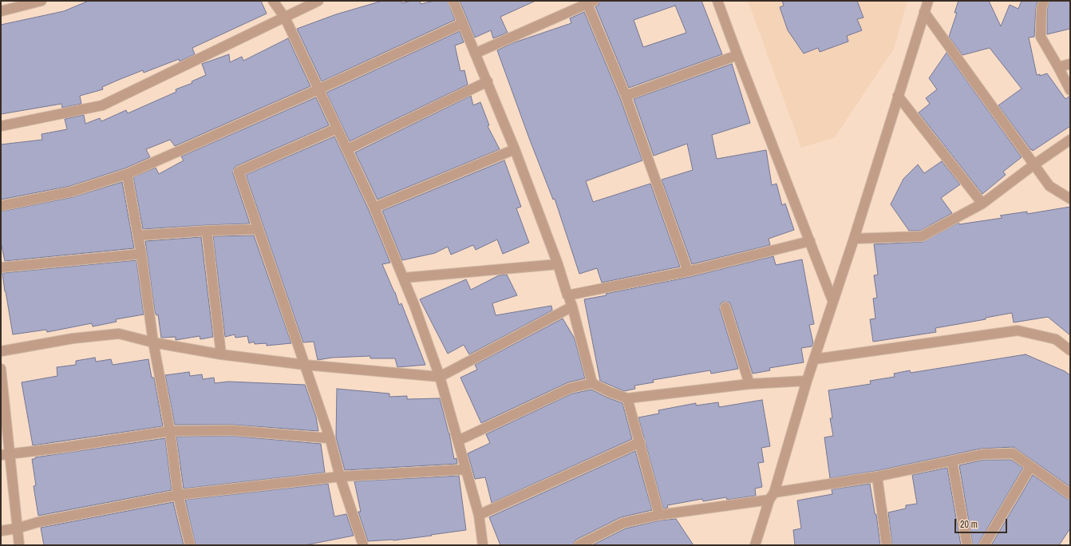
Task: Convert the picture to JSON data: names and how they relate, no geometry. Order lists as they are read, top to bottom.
{
  "scale_bar": "20 m"
}
